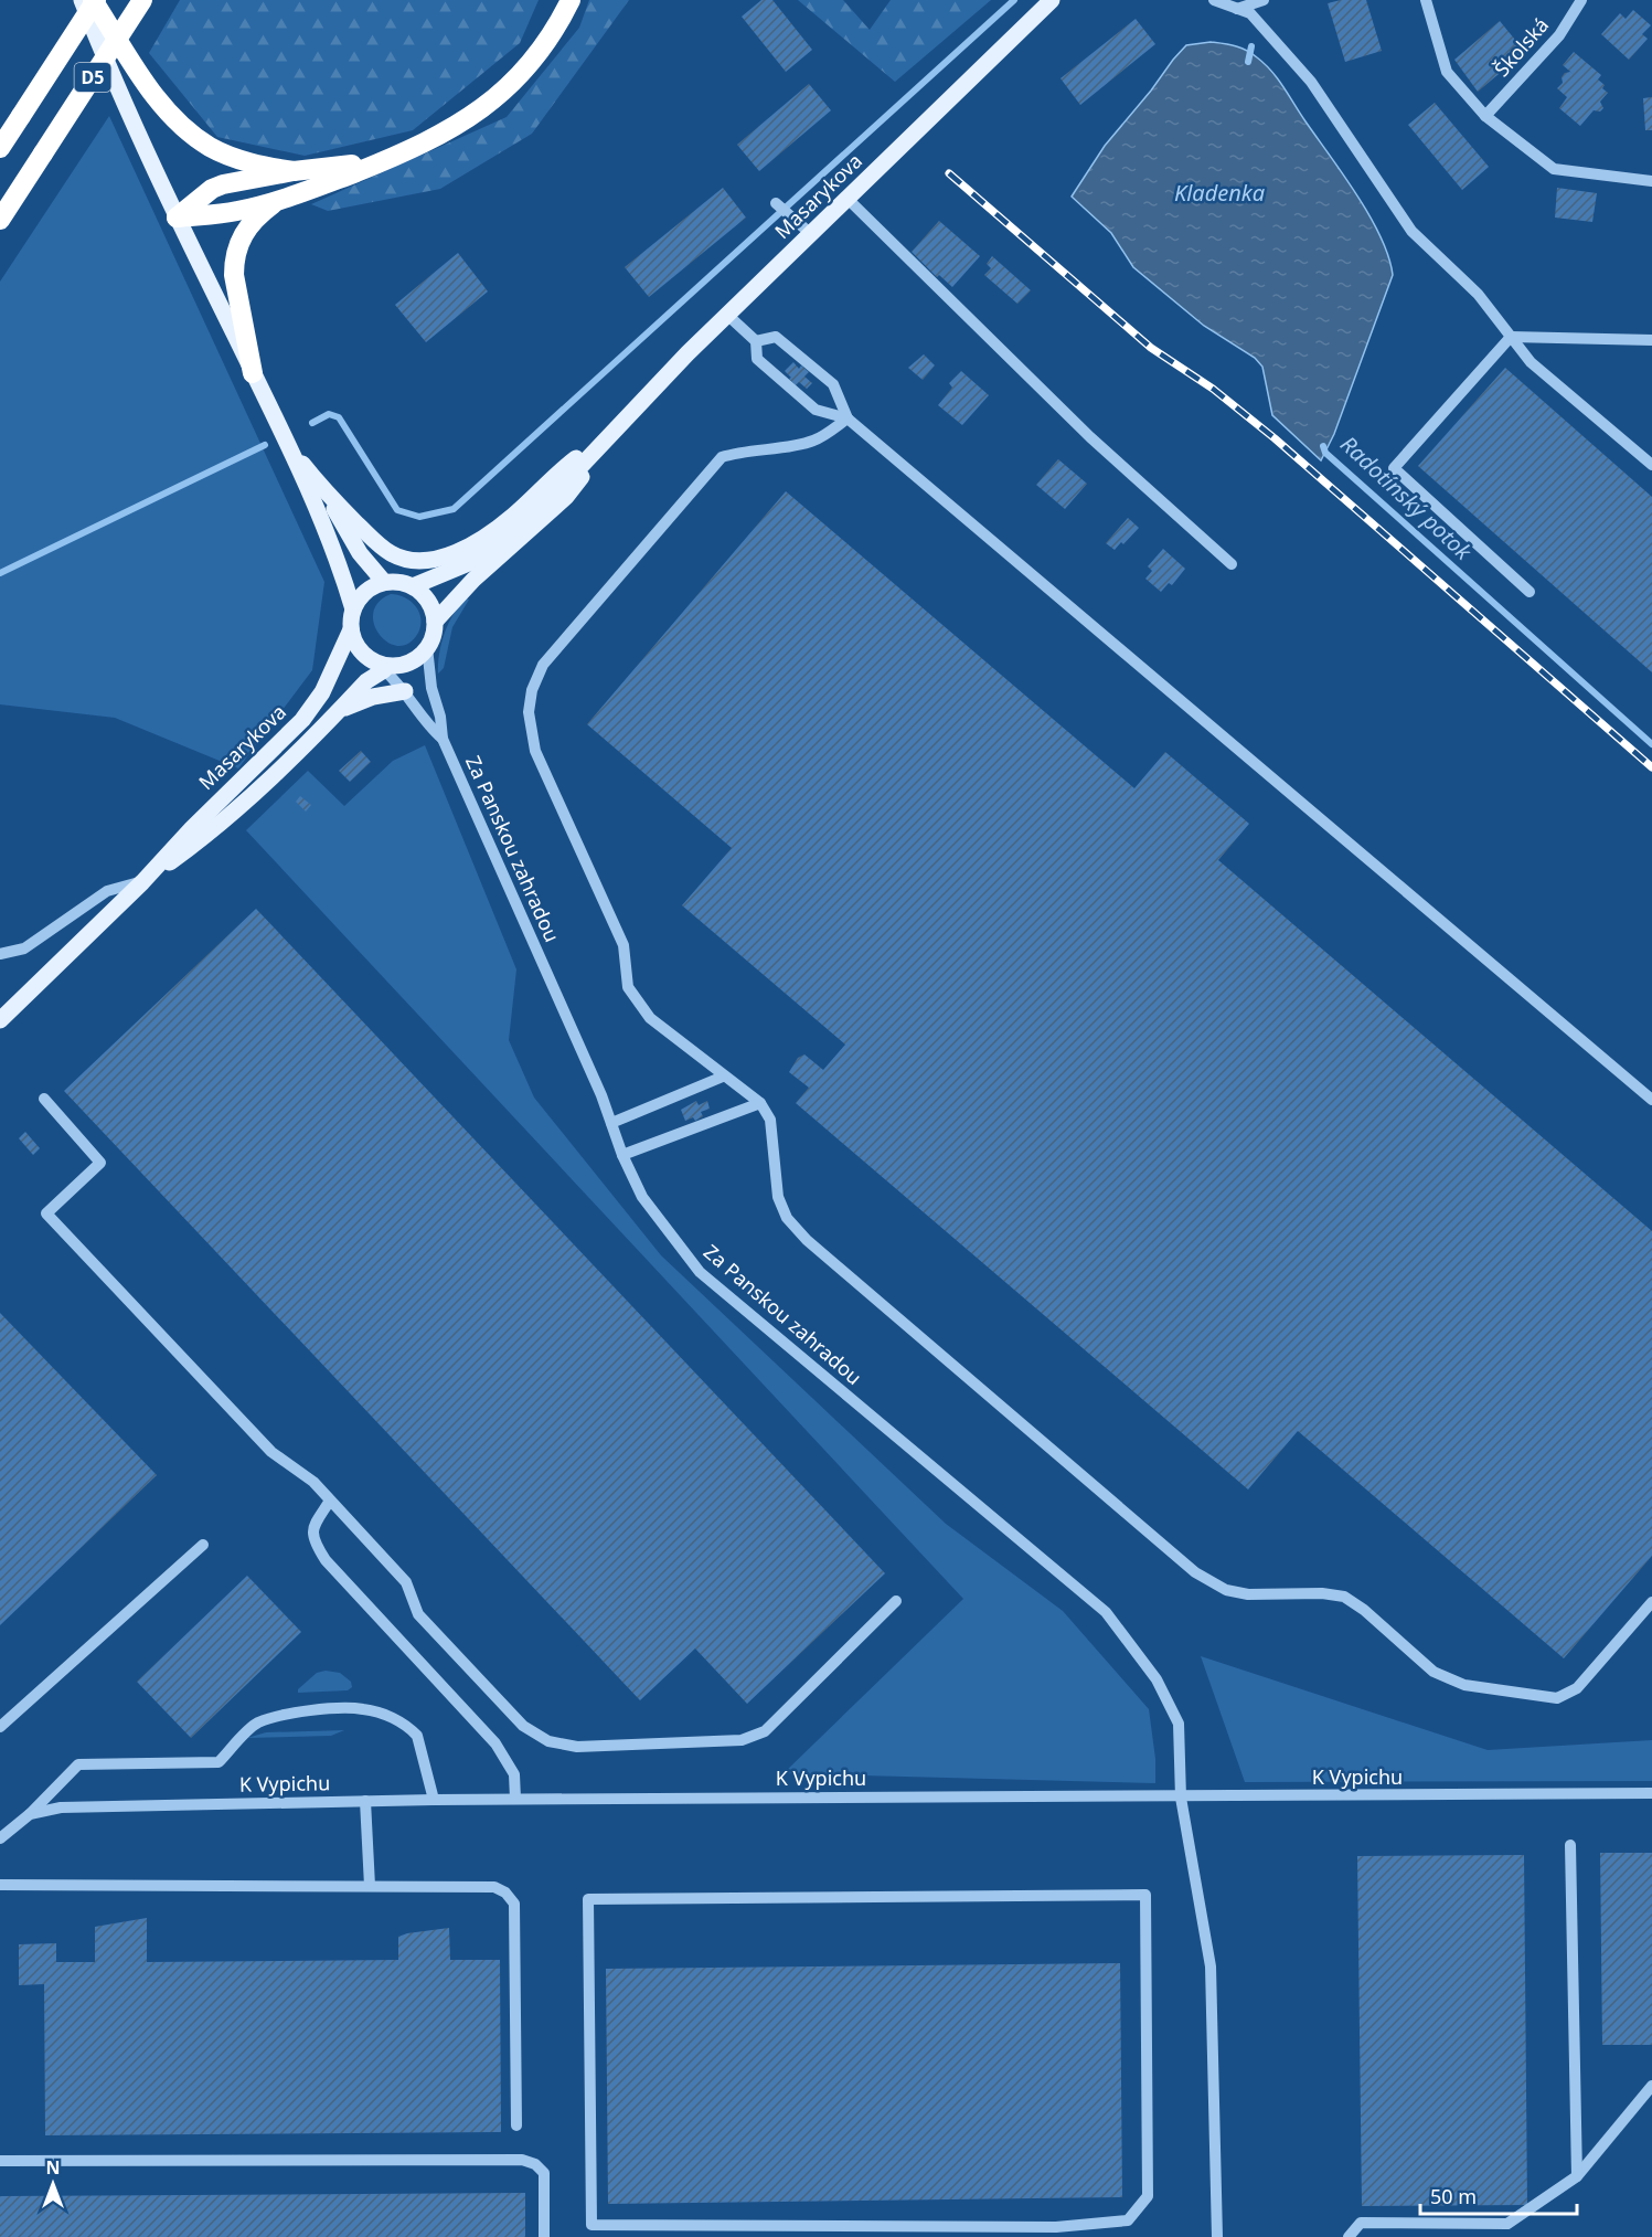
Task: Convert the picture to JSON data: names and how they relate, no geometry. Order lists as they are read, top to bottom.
{
  "streets": {
    "highway": ["D5"],
    "main road": ["Masarykova"],
    "street": ["Školská", "Za Panskou zahradou", "K Vypichu"]
  },
  "crossings": [
    ["Masarykova", "Za Panskou zahradou"],
    ["Za Panskou zahradou", "K Vypichu"]
  ],
  "water": ["Kladenka", "Radotínský potok"],
  "scale_bar": "50 m",
  "north": "top"
}
